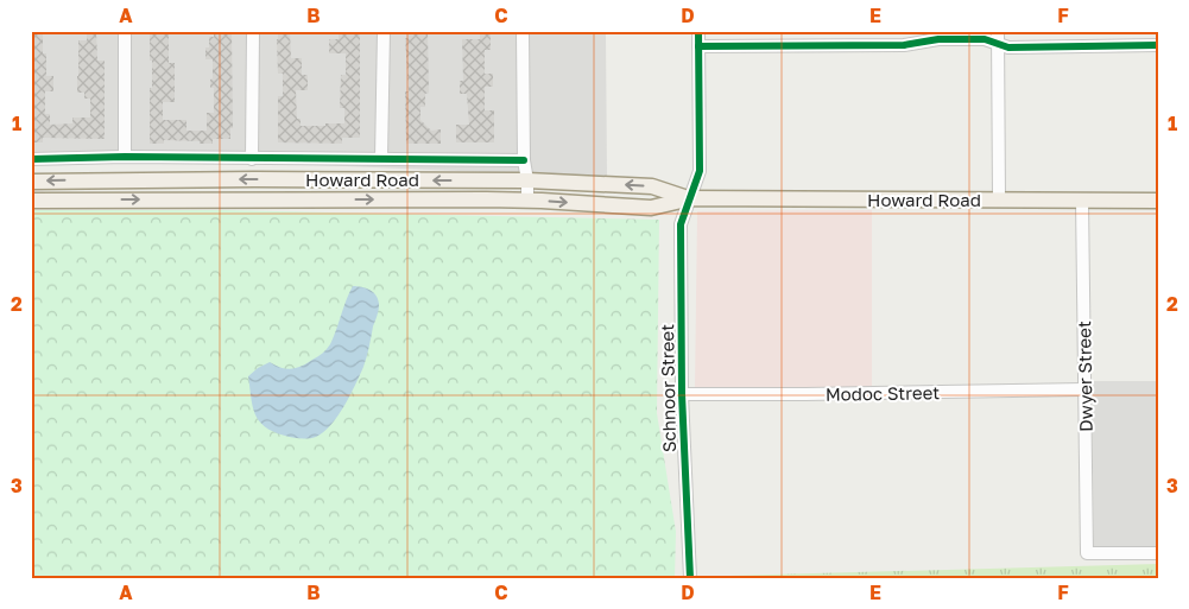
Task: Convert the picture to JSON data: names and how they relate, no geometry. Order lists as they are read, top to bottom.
{
  "streets": {
    "main road": ["Howard Road"],
    "street": ["Dwyer Street", "Schnoor Street", "Modoc Street"]
  },
  "crossings": [
    ["Howard Road", "Dwyer Street"],
    ["Howard Road", "Schnoor Street"],
    ["Dwyer Street", "Modoc Street"],
    ["Schnoor Street", "Modoc Street"]
  ],
  "grid": {
    "columns": [
      "A",
      "B",
      "C",
      "D",
      "E",
      "F"
    ],
    "rows": ["1", "2", "3"]
  }
}
